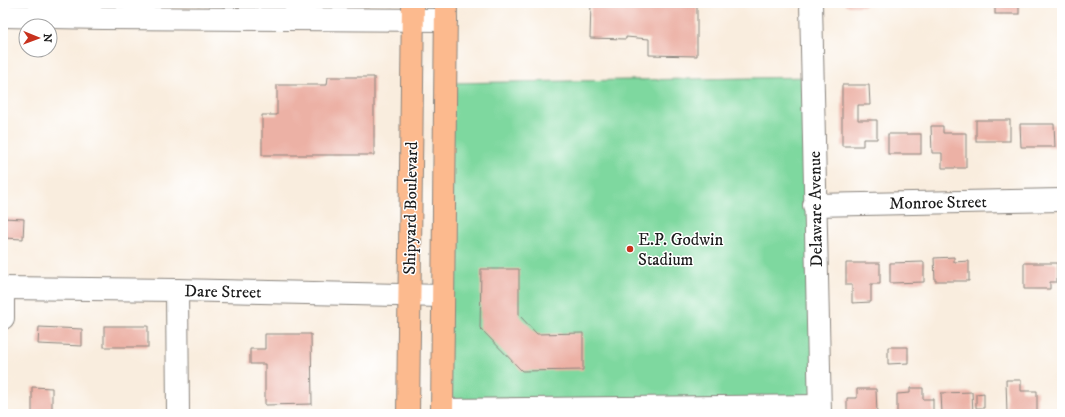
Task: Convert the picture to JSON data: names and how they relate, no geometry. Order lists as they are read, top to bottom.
{
  "streets": {
    "main road": ["Shipyard Boulevard"],
    "street": ["Monroe Street", "Delaware Avenue", "Dare Street"]
  },
  "crossings": [
    ["Monroe Street", "Delaware Avenue"],
    ["Shipyard Boulevard", "Dare Street"]
  ],
  "places": ["E.P. Godwin Stadium"],
  "north": "right"
}
